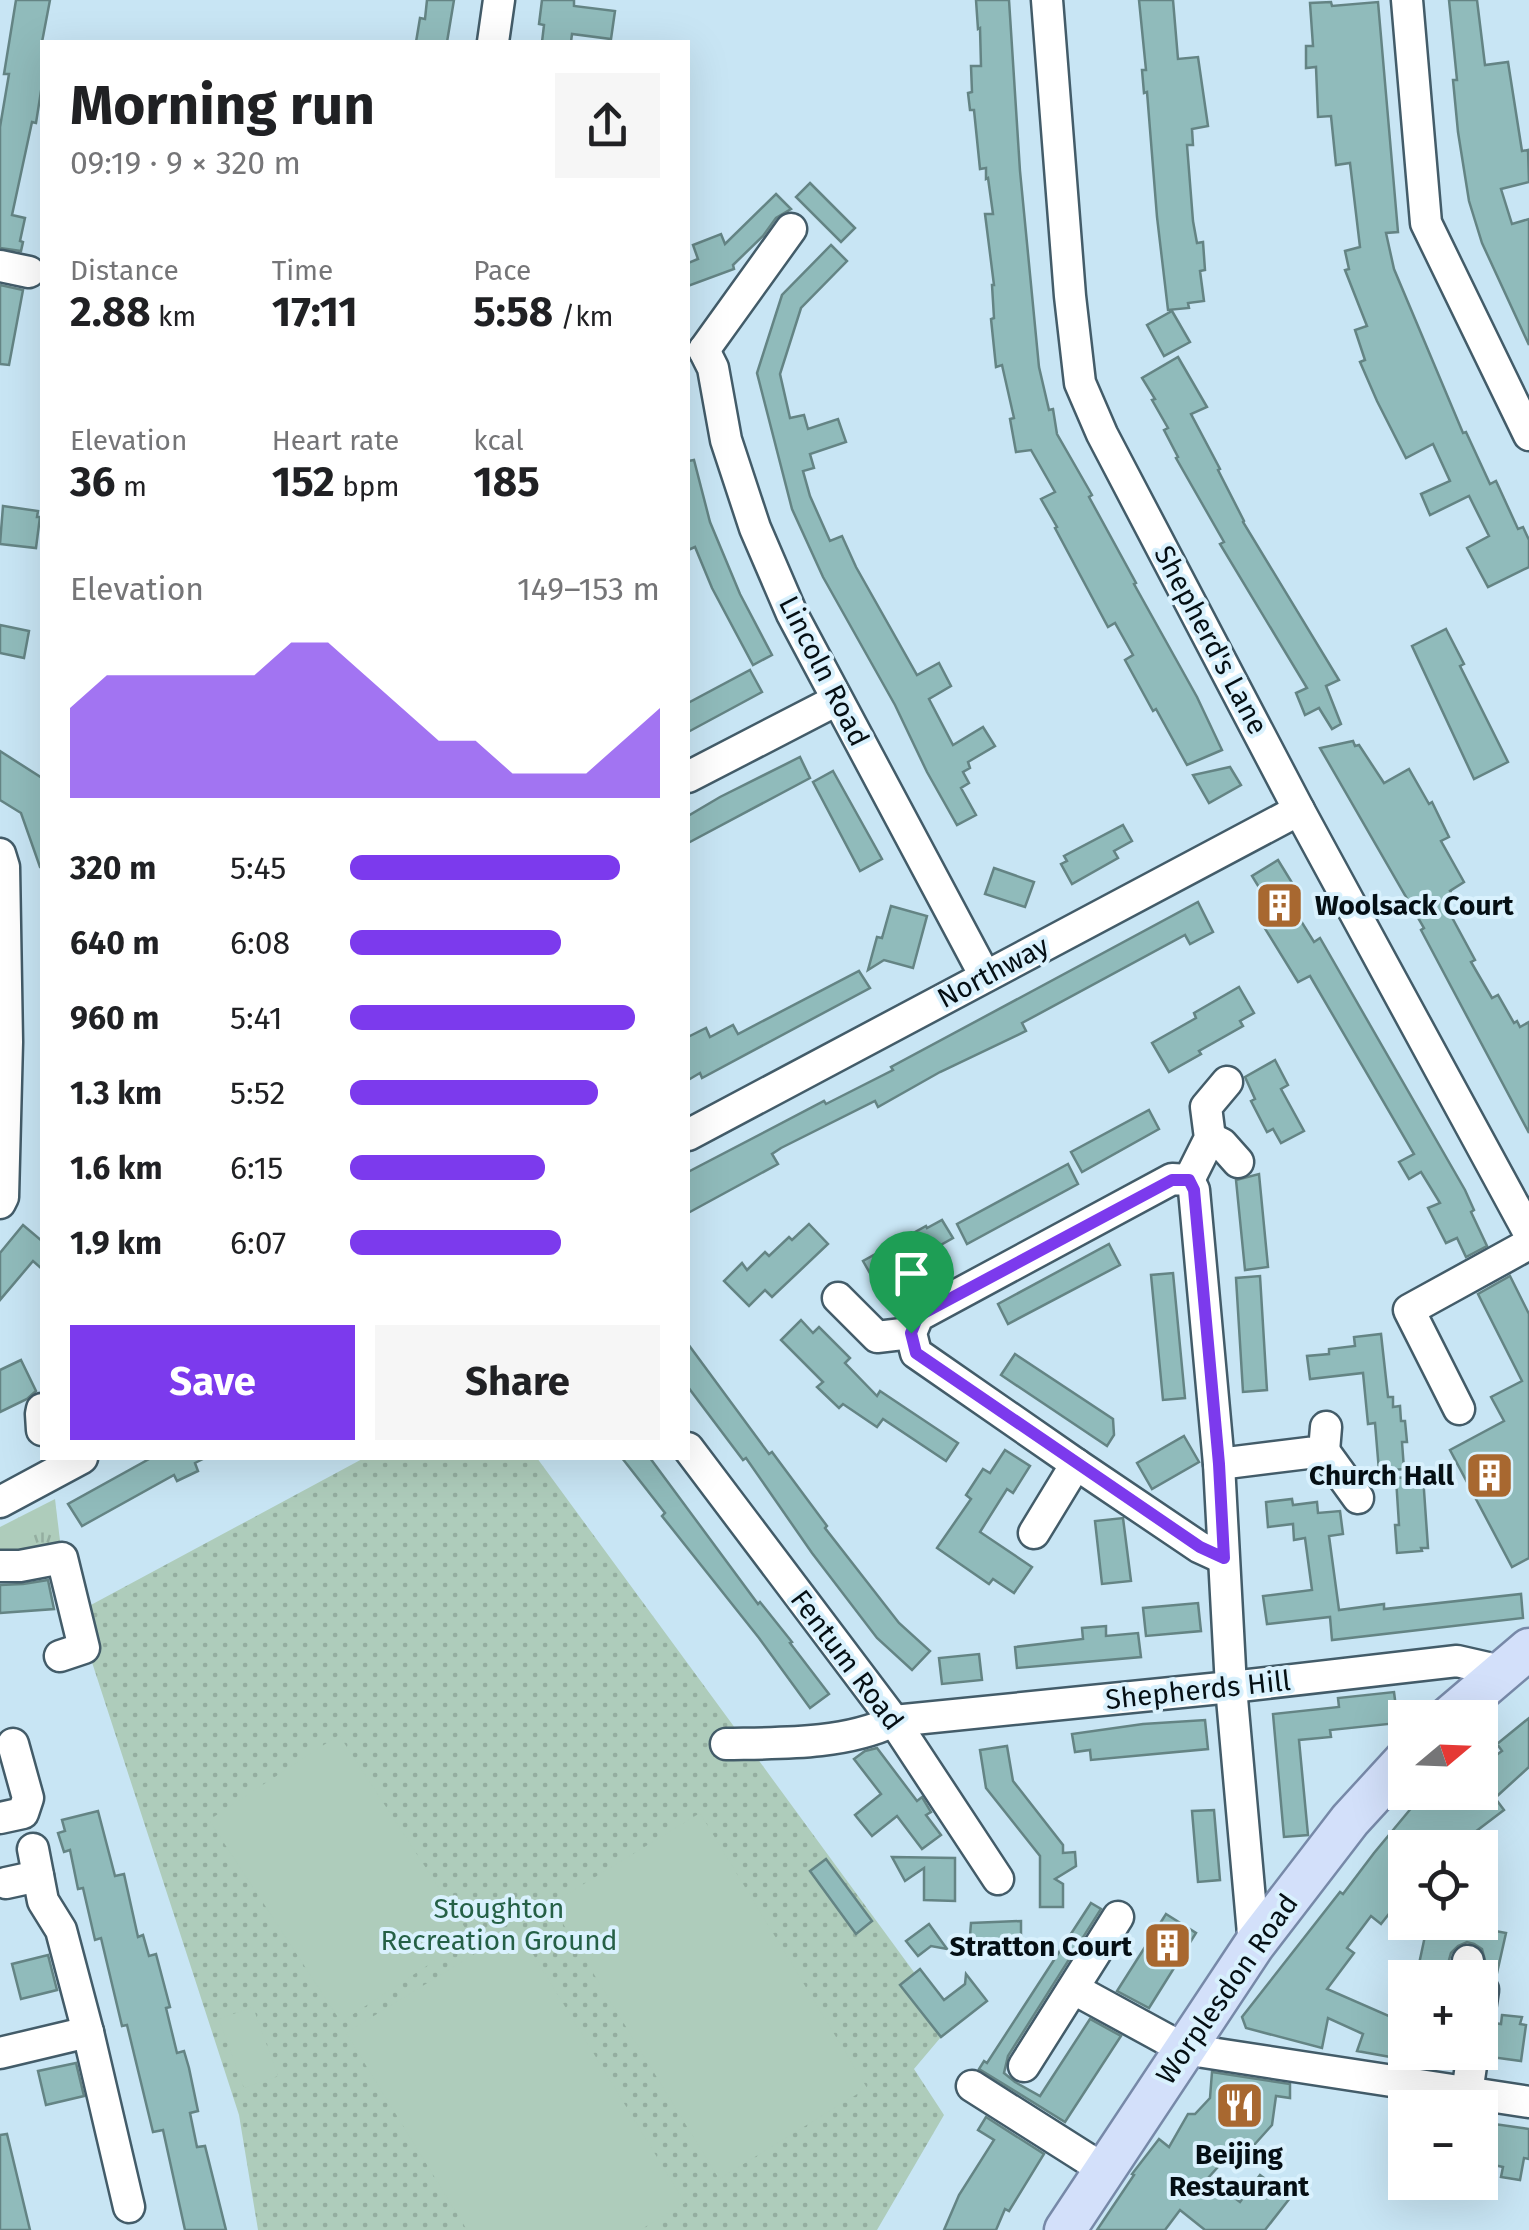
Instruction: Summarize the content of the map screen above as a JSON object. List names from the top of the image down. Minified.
{"streets":{"main road":["Worplesdon Road"],"street":["Shepherd's Lane","Lincoln Road","Northway","Fentum Road","Shepherds Hill"]},"crossings":[["Shepherd's Lane","Northway"],["Lincoln Road","Northway"],["Fentum Road","Shepherds Hill"]],"parks":["Stoughton Recreation Ground"],"places":{"building":["Woolsack Court","Church Hall","Stratton Court"],"restaurant":["Beijing Restaurant"]},"north":"right","page":{"heading":["Morning run","09:19 · 9 × 320 m"],"stats":[["Distance","2.88 km"],["Time","17:11"],["Pace","5:58 /km"],["Elevation","36 m"],["Heart rate","152 bpm"],["kcal","185"]],"chart":["Elevation","149–153 m"],"list":[{"name":"320 m","note":"5:45"},{"name":"640 m","note":"6:08"},{"name":"960 m","note":"5:41"},{"name":"1.3 km","note":"5:52"},{"name":"1.6 km","note":"6:15"},{"name":"1.9 km","note":"6:07"}],"buttons":["Save","Share"],"map_buttons":["+","−"]}}
